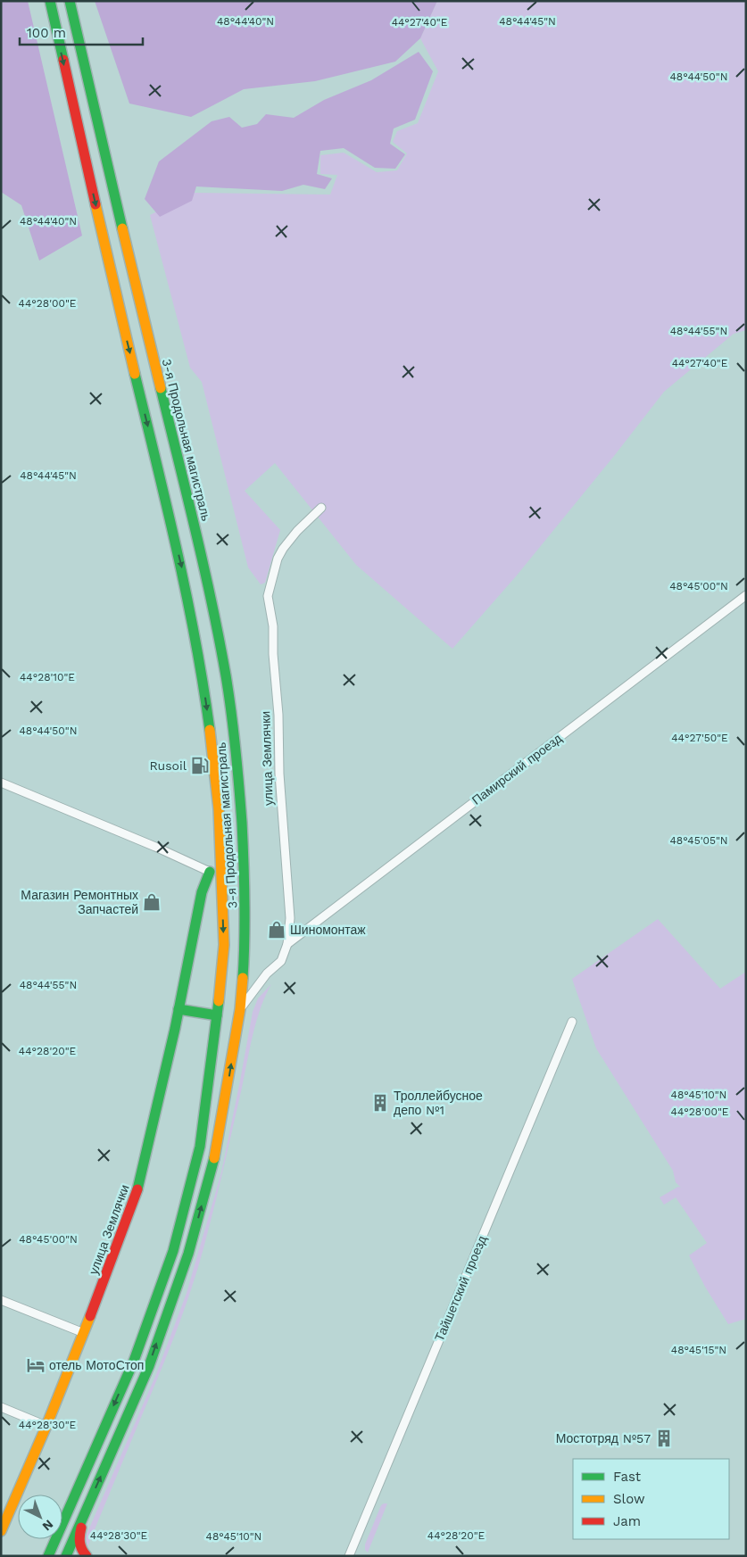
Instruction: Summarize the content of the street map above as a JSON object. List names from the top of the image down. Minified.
{"streets":{"main road":["3-я Продольная магистраль","улица Землячки"],"street":["Памирский проезд","Тайшетский проезд"]},"crossings":[["3-я Продольная магистраль","улица Землячки"],["улица Землячки","Памирский проезд"]],"places":{"fuel station":["Rusoil"],"shop":["Магазин Ремонтных Запчастей","Шиномонтаж"],"building":["Троллейбусное депо №1","Мостотряд №57"],"hotel":["отель МотоСтоп"]},"legend":["Fast","Slow","Jam"],"scale_bar":"100 m","north":"bottom right","coordinates":["48°44'40\"N","48°44'45\"N","44°27'40\"E","48°44'50\"N","44°28'00\"E","48°44'55\"N","48°45'00\"N","44°28'10\"E","44°27'50\"E","48°45'05\"N","44°28'20\"E","48°45'10\"N","48°45'15\"N","44°28'30\"E"]}
